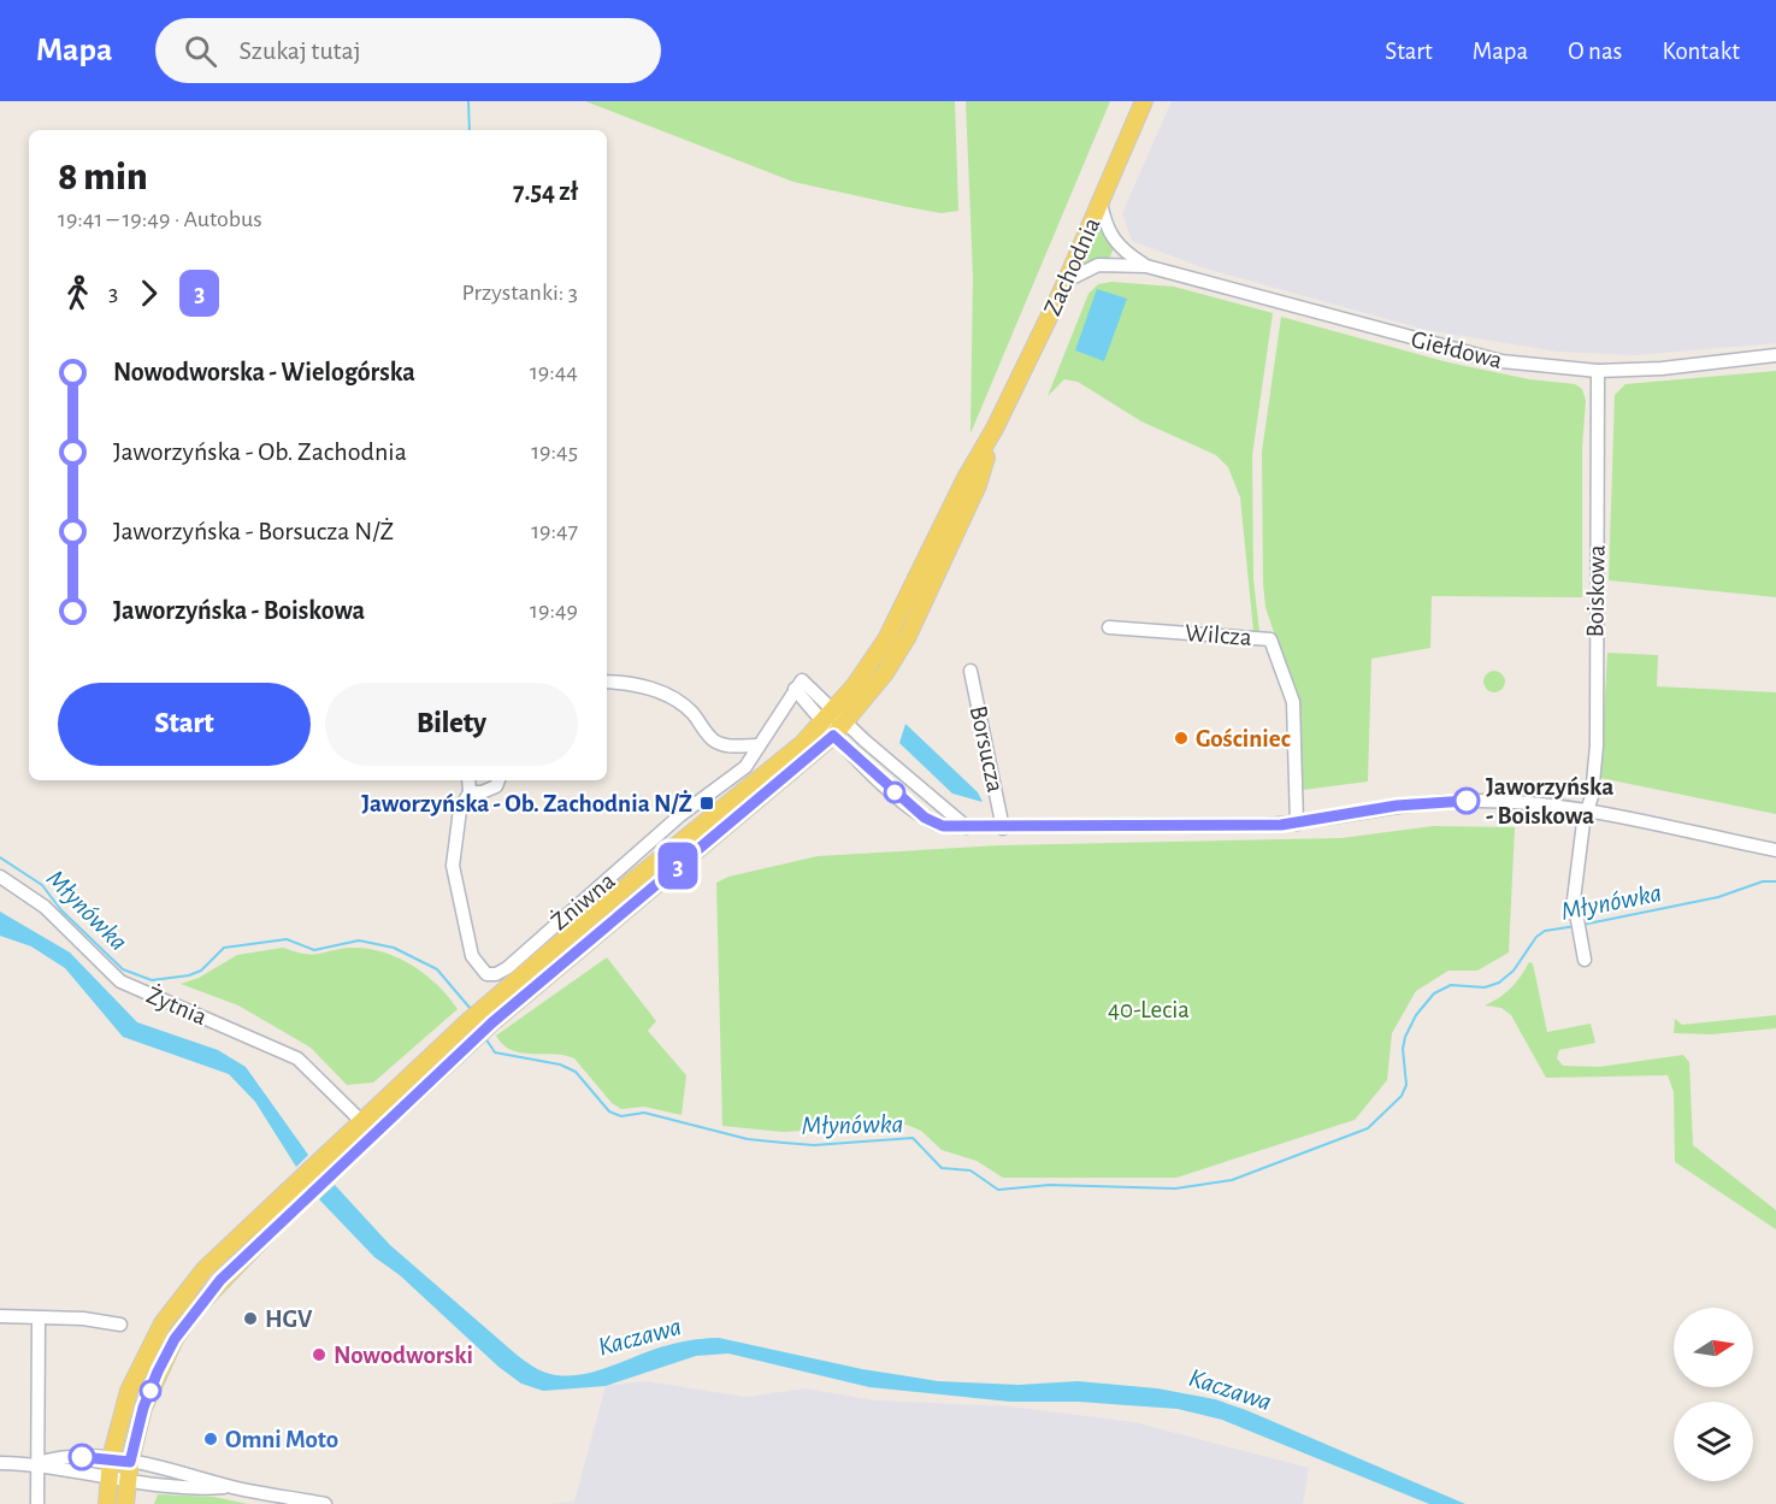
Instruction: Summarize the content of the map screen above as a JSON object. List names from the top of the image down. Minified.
{"streets":{"main road":["Zachodnia"],"street":["Giełdowa","Boiskowa","Wilcza","Borsucza","Żniwna","Żytnia"]},"crossings":[["Zachodnia","Giełdowa"],["Zachodnia","Żniwna"],["Giełdowa","Boiskowa"]],"water":["Młynówka","Kaczawa"],"parks":["40-Lecia"],"places":{"other":["Gościniec","Jaworzyńska - Boiskowa","HGV","Nowodworski","Omni Moto"],"transit":["Jaworzyńska - Ob. Zachodnia N/Ż"]},"lines":["bus line 3"],"north":"right","page":{"header":"Mapa","search":"Szukaj tutaj","nav":["Start","Mapa","O nas","Kontakt"],"on_map":"3","heading":["8 min","19:41 – 19:49 · Autobus","7.54 zł"],"legs":["3","3","Przystanki: 3"],"list":[{"name":"Nowodworska - Wielogórska","value":"19:44"},{"name":"Jaworzyńska - Ob. Zachodnia","value":"19:45"},{"name":"Jaworzyńska - Borsucza N/Ż","value":"19:47"},{"name":"Jaworzyńska - Boiskowa","value":"19:49"}],"buttons":["Start","Bilety"]}}
